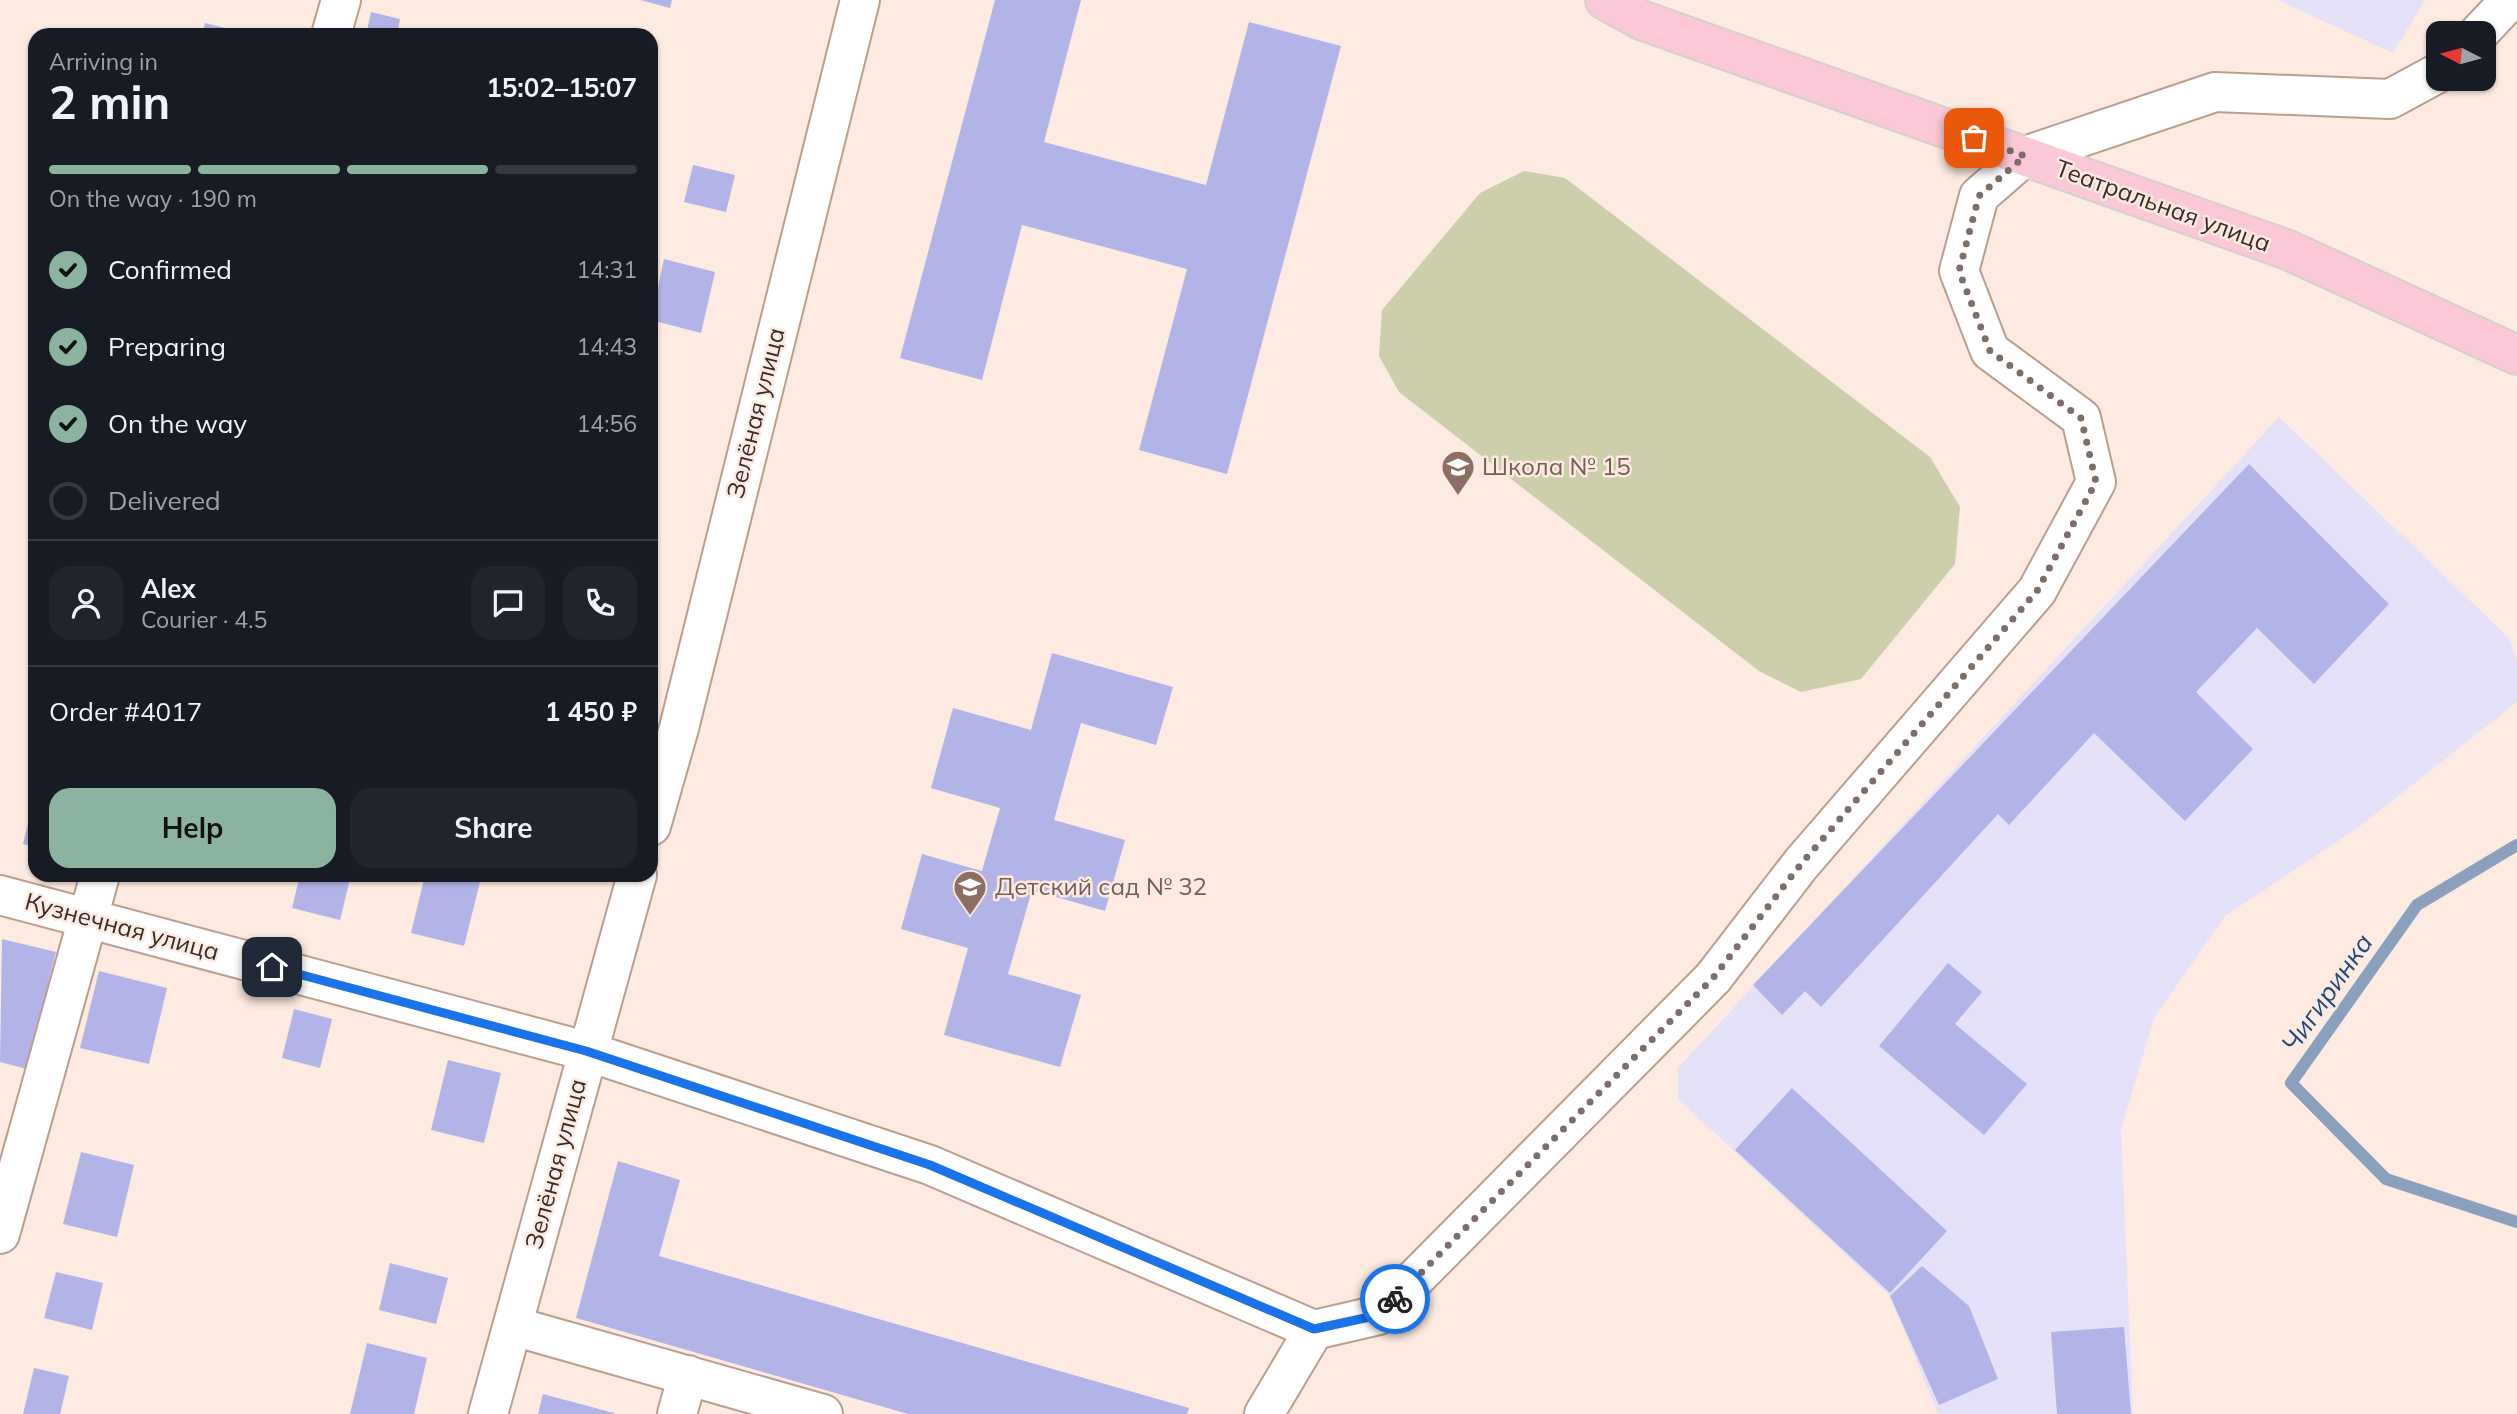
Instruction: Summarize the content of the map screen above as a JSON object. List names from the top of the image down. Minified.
{"streets":{"main road":["Театральная улица"],"street":["Зелёная улица","Кузнечная улица"]},"crossings":[["Зелёная улица","Кузнечная улица"]],"water":["Чигиринка"],"places":{"school or university":["Школа № 15","Детский сад № 32"]},"north":"left","page":{"heading":["2 min","Arriving in","15:02–15:07"],"panel":["Alex","Courier · 4.5","Order #4017","1 450 ₽"],"bar":"On the way · 190 m","list":[["Confirmed","14:31"],["Preparing","14:43"],["On the way","14:56"],"Delivered"],"buttons":["Help","Share"]}}
